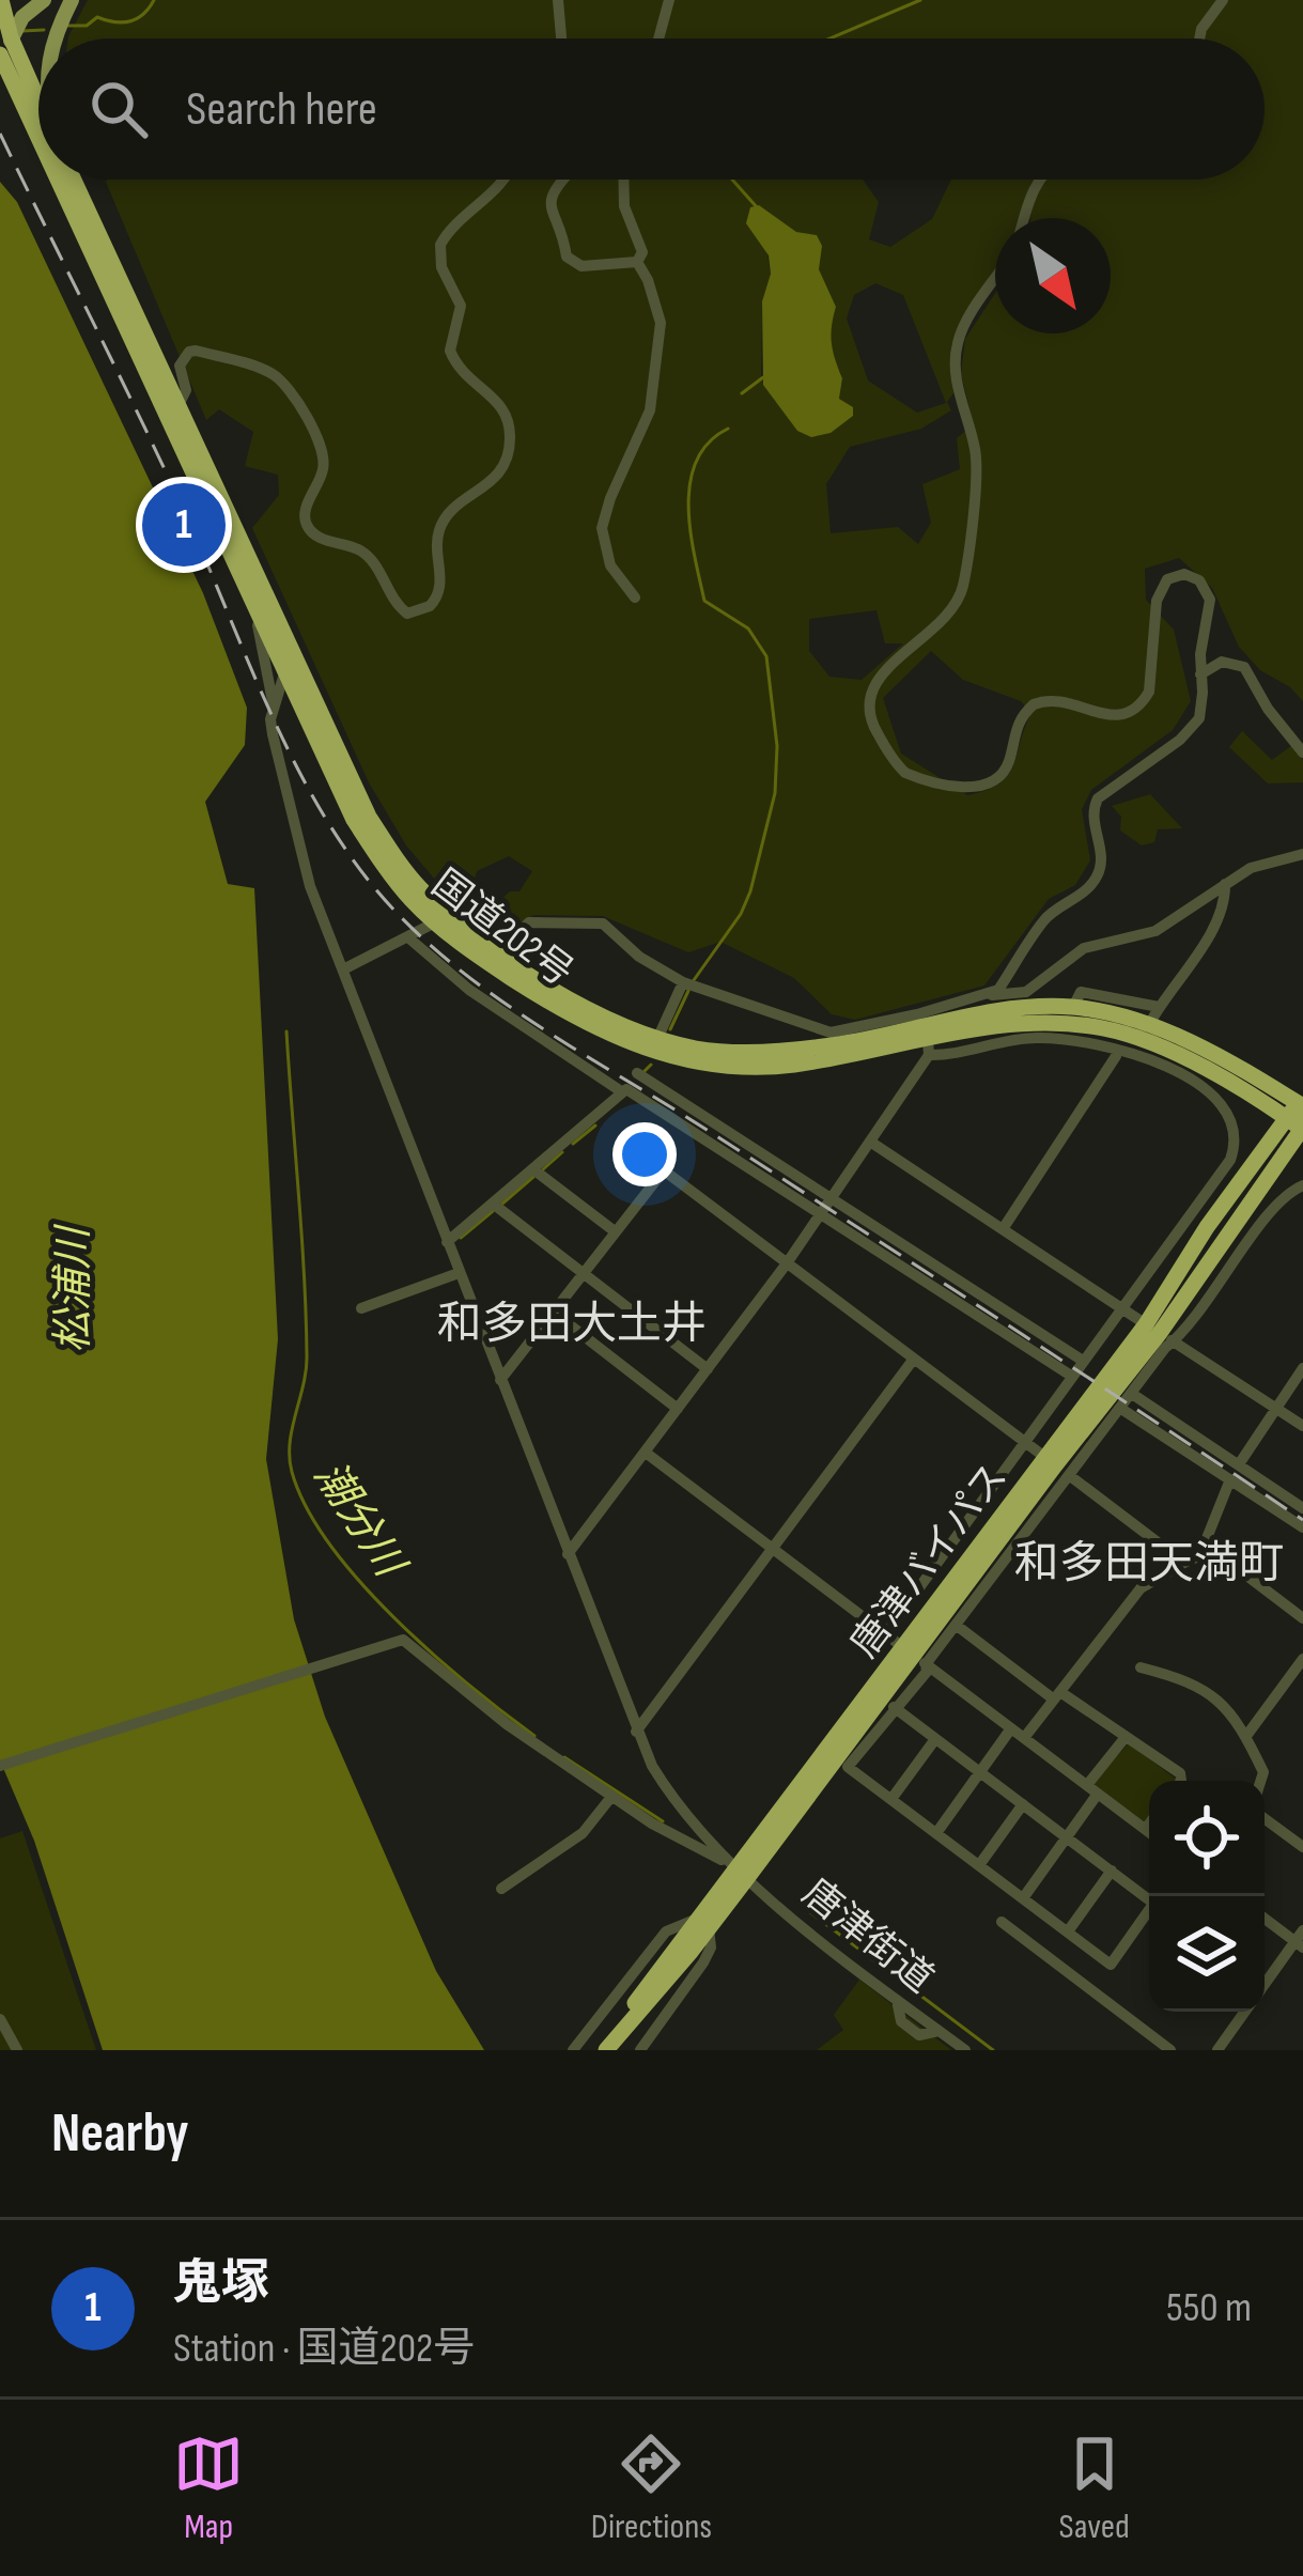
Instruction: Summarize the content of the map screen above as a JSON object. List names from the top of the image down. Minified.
{"streets":{"highway":["国道202号","唐津バイパス"],"street":["唐津街道"]},"crossings":[["国道202号","唐津バイパス"],["唐津バイパス","唐津街道"]],"districts":["和多田大土井","和多田天満町"],"water":["松浦川","潮分川"],"north":"bottom right","page":{"search":"Search here","pins":"1","heading":"Nearby","list":[{"mark":"1","name":"鬼塚","note":"Station · 国道202号","value":"550 m"}],"nav":["Map","Directions","Saved"]}}
